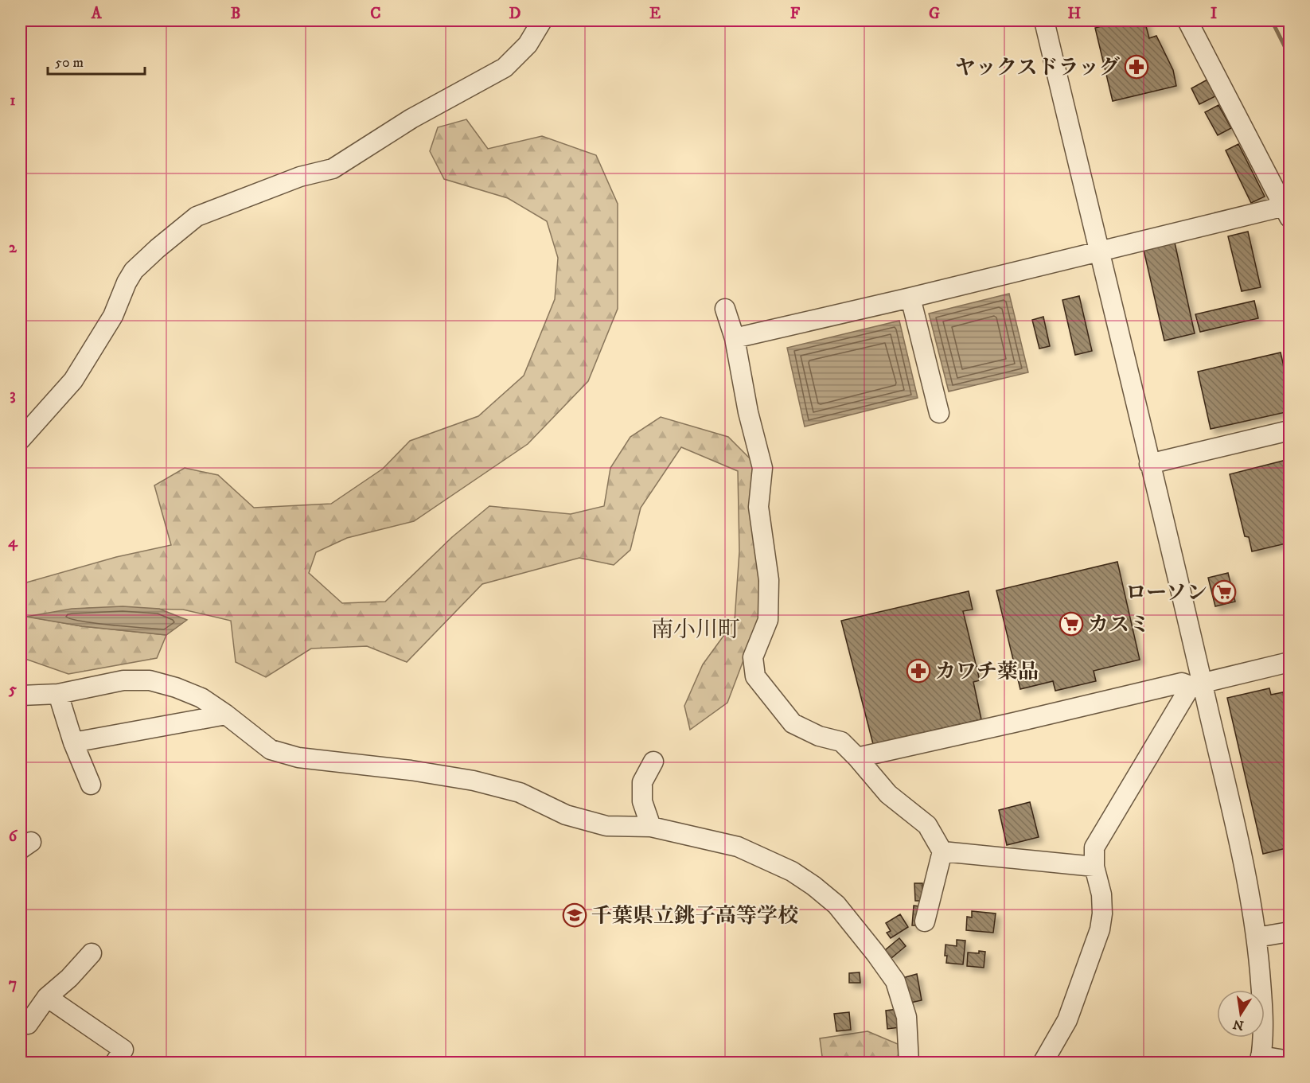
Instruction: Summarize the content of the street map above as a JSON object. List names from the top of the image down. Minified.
{"districts":["南小川町"],"places":{"pharmacy":["ヤックスドラッグ","カワチ薬品"],"supermarket":["ローソン","カスミ"],"school or university":["千葉県立銚子高等学校"]},"scale_bar":"50 m","north":"bottom","grid":{"columns":["A","B","C","D","E","F","G","H","I"],"rows":["1","2","3","4","5","6","7"]}}
